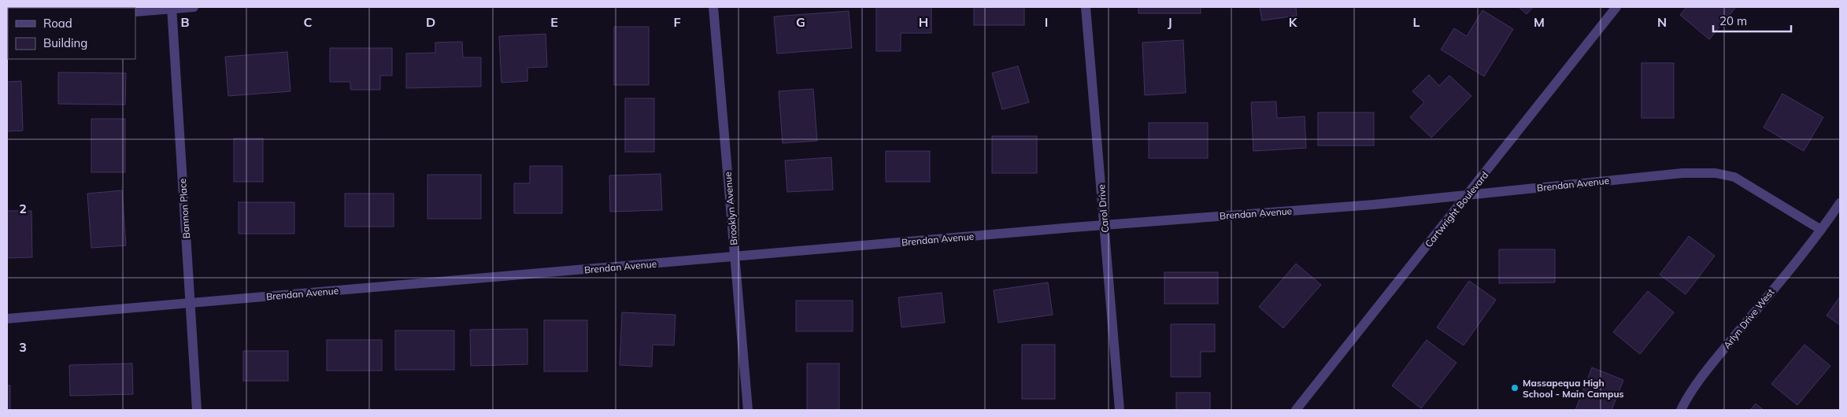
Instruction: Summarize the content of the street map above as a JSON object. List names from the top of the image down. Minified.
{"streets":{"street":["Brendan Avenue","Bannon Place","Brooklyn Avenue","Carol Drive","Cartwright Boulevard","Arlyn Drive West"]},"crossings":[["Brendan Avenue","Bannon Place"],["Brendan Avenue","Brooklyn Avenue"],["Brendan Avenue","Carol Drive"],["Brendan Avenue","Cartwright Boulevard"],["Brendan Avenue","Arlyn Drive West"]],"places":["Massapequa High School - Main Campus"],"legend":["Road","Building"],"scale_bar":"20 m","grid":{"columns":["B","C","D","E","F","G","H","I","J","K","L","M","N"],"rows":["2","3"]}}
